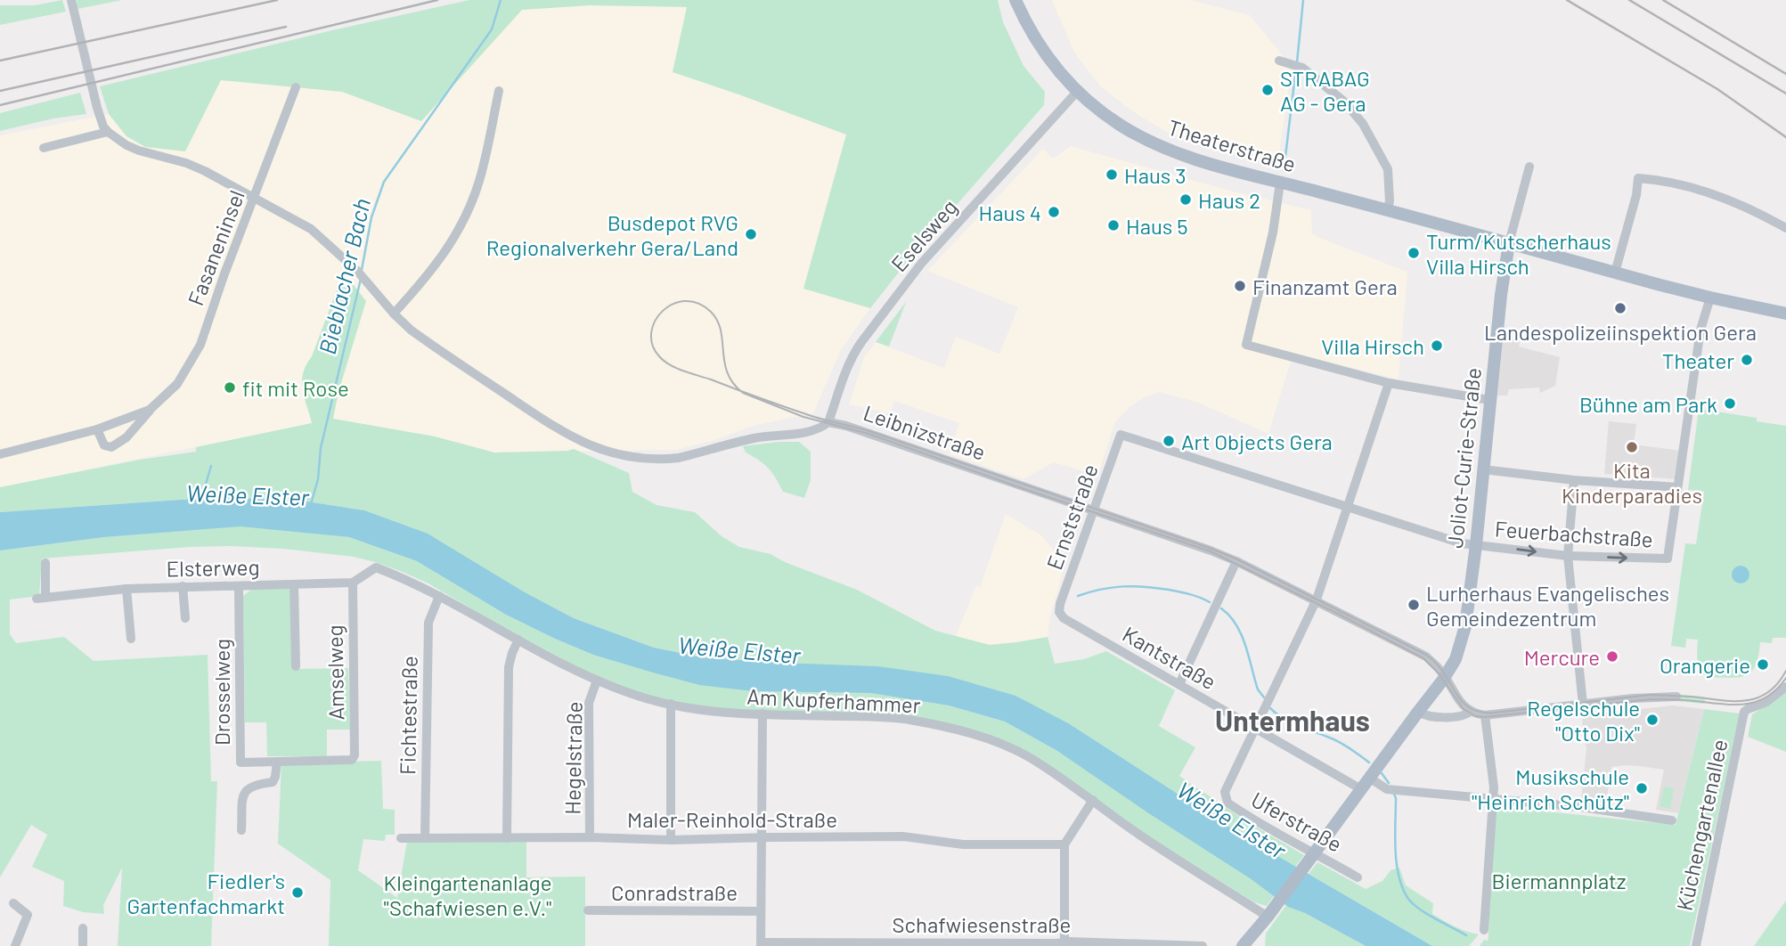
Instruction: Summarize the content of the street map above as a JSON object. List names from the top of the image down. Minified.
{"streets":{"main road":["Theaterstraße","Joliot-Curie-Straße"],"street":["Eselsweg","Fasaneninsel","Leibnizstraße","Ernststraße","Feuerbachstraße","Elsterweg","Kantstraße","Amselweg","Drosselweg","Am Kupferhammer","Fichtestraße","Hegelstraße","Maler-Reinhold-Straße","Uferstraße","Küchengartenallee","Conradstraße","Schafwiesenstraße"]},"crossings":[["Theaterstraße","Eselsweg"],["Theaterstraße","Joliot-Curie-Straße"],["Eselsweg","Leibnizstraße"],["Fasaneninsel","Leibnizstraße"],["Leibnizstraße","Joliot-Curie-Straße"],["Leibnizstraße","Ernststraße"],["Joliot-Curie-Straße","Feuerbachstraße"],["Joliot-Curie-Straße","Kantstraße"],["Joliot-Curie-Straße","Am Kupferhammer"],["Joliot-Curie-Straße","Uferstraße"],["Ernststraße","Feuerbachstraße"],["Ernststraße","Kantstraße"],["Elsterweg","Amselweg"],["Elsterweg","Drosselweg"],["Elsterweg","Am Kupferhammer"],["Kantstraße","Uferstraße"],["Amselweg","Drosselweg"],["Amselweg","Am Kupferhammer"],["Am Kupferhammer","Fichtestraße"],["Am Kupferhammer","Hegelstraße"],["Am Kupferhammer","Conradstraße"],["Fichtestraße","Maler-Reinhold-Straße"],["Hegelstraße","Maler-Reinhold-Straße"],["Maler-Reinhold-Straße","Conradstraße"],["Conradstraße","Schafwiesenstraße"]],"districts":["Untermhaus"],"water":["Bieblacher Bach","Weiße Elster"],"parks":["Biermannplatz","Kleingartenanlage \"Schafwiesen e.V.\""],"places":["STRABAG AG - Gera","Haus 3","Haus 2","Haus 4","Haus 5","Busdepot RVG Regionalverkehr Gera/Land","Turm/Kutscherhaus Villa Hirsch","Finanzamt Gera","Landespolizeiinspektion Gera","Villa Hirsch","Theater","fit mit Rose","Bühne am Park","Art Objects Gera","Kita Kinderparadies","Lurherhaus Evangelisches Gemeindezentrum","Mercure","Orangerie","Regelschule \"Otto Dix\"","Musikschule \"Heinrich Schütz\"","Fiedler's Gartenfachmarkt"]}
